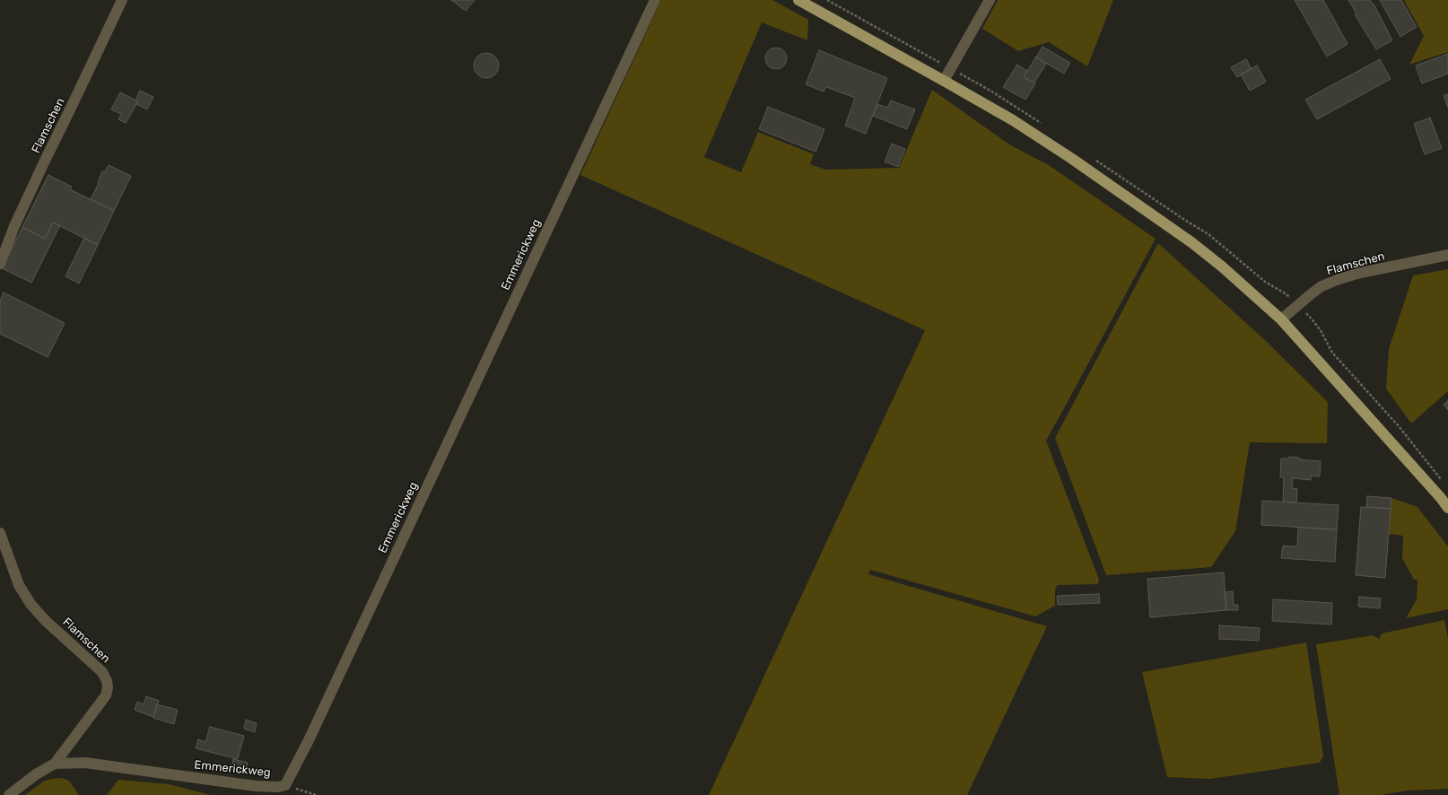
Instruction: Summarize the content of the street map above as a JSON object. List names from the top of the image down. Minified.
{"streets":{"street":["Flamschen","Emmerickweg"]},"crossings":[["Flamschen","Emmerickweg"]]}
